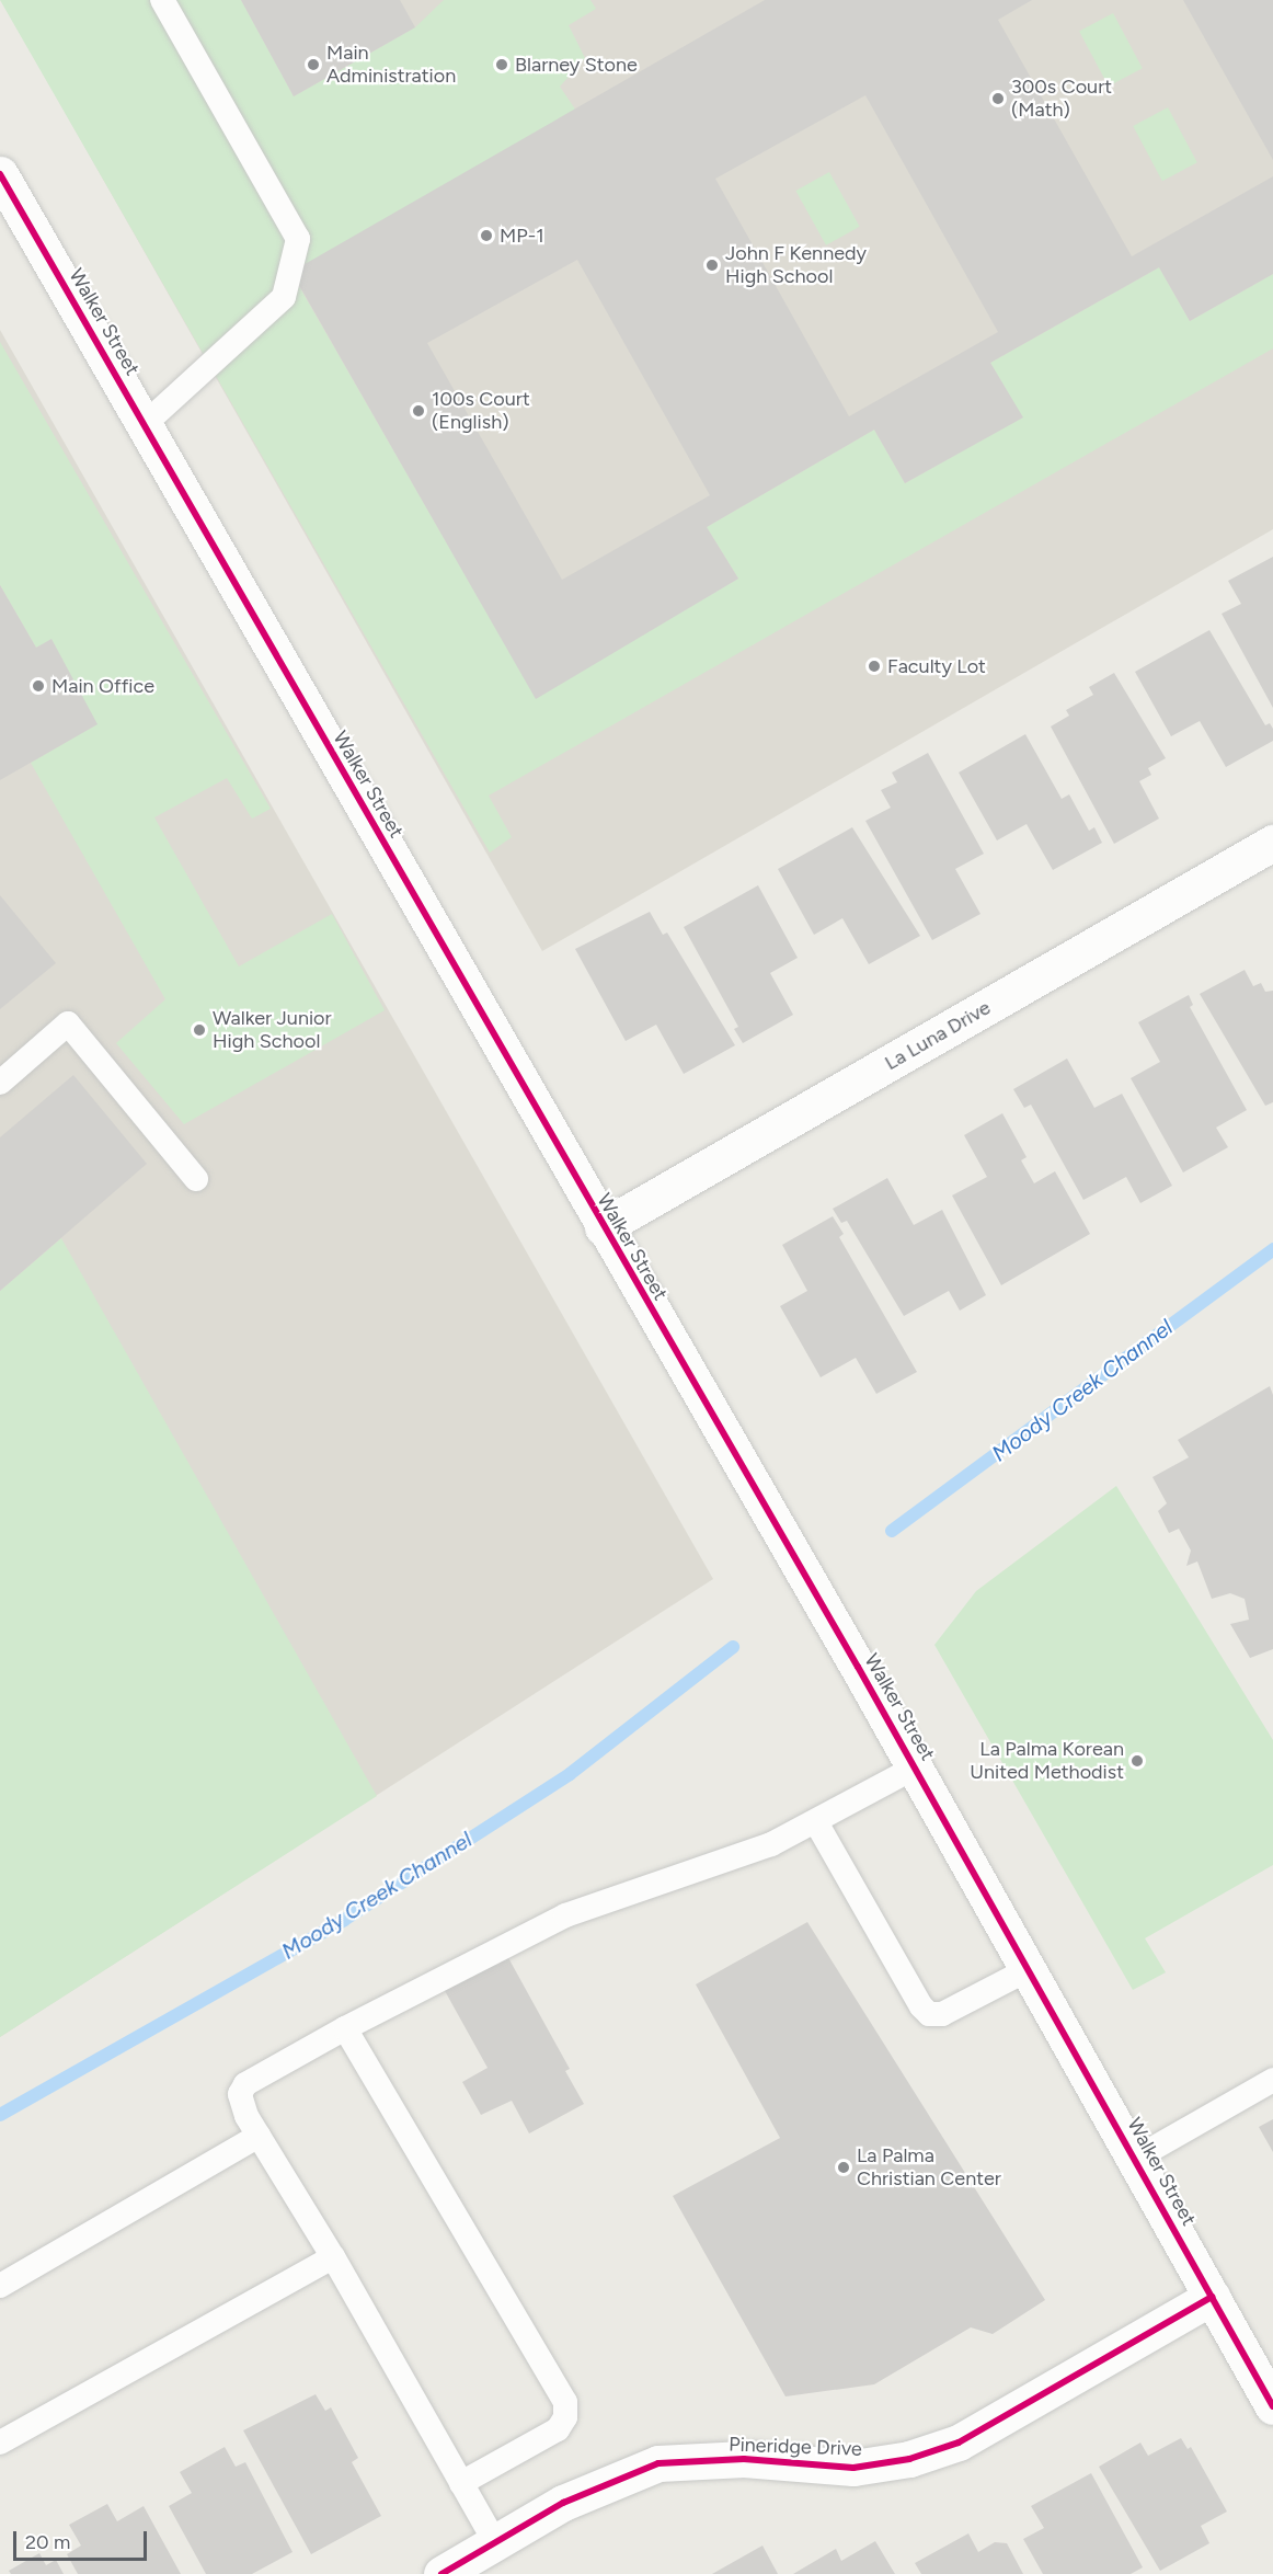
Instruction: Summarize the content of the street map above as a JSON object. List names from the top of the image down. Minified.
{"streets":{"main road":["Walker Street","La Luna Drive","Pineridge Drive"]},"crossings":[["Walker Street","La Luna Drive"],["Walker Street","Pineridge Drive"]],"water":["Moody Creek Channel"],"places":["Main Administration","Blarney Stone","300s Court (Math)","MP-1","John F Kennedy High School","100s Court (English)","Faculty Lot","Main Office","Walker Junior High School","La Palma Korean United Methodist","La Palma Christian Center"],"scale_bar":"20 m"}
